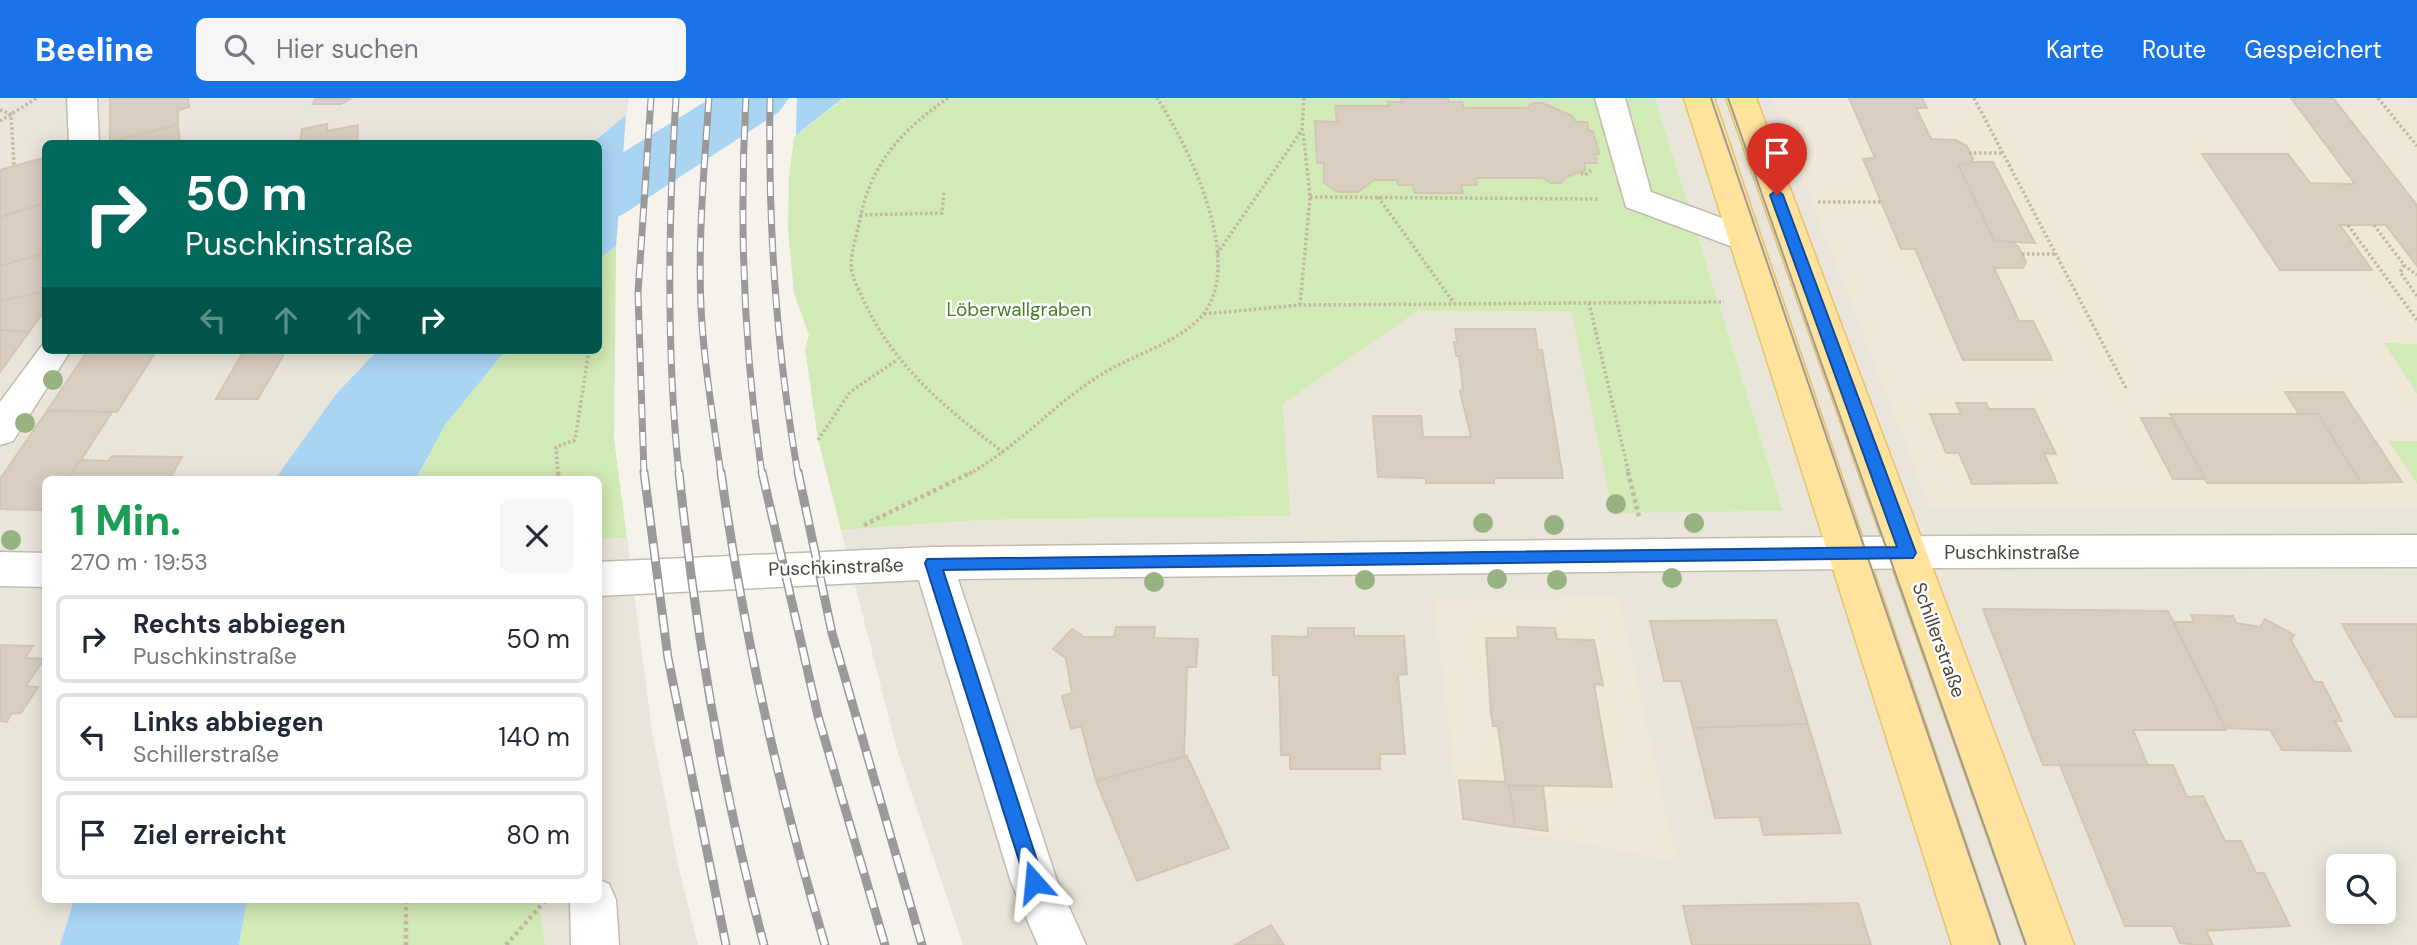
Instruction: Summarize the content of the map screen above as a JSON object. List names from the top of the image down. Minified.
{"streets":{"main road":["Schillerstraße"],"street":["Puschkinstraße"]},"crossings":[["Puschkinstraße","Schillerstraße"]],"parks":["Löberwallgraben"],"page":{"header":"Beeline","search":"Hier suchen","nav":["Karte","Route","Gespeichert"],"turn":["50 m","Puschkinstraße"],"heading":["1 Min.","270 m · 19:53"],"list":[{"name":"Rechts abbiegen","note":"Puschkinstraße","value":"50 m"},{"name":"Links abbiegen","note":"Schillerstraße","value":"140 m"},{"name":"Ziel erreicht","value":"80 m"}]}}
